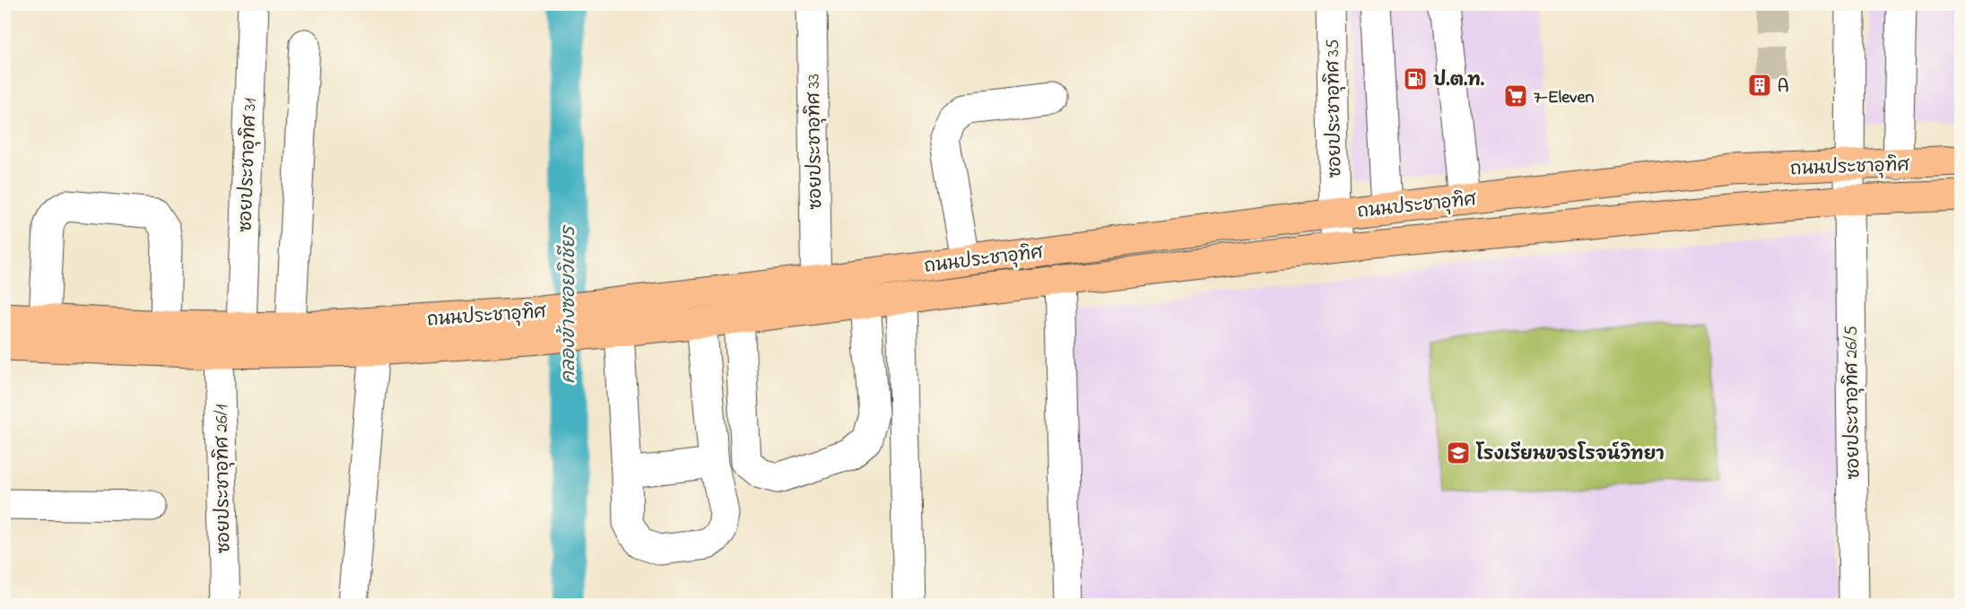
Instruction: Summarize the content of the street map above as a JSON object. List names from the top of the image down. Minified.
{"streets":{"main road":["ถนนประชาอุทิศ"],"street":["ซอยประชาอุทิศ 35","ซอยประชาอุทิศ 33","ซอยประชาอุทิศ 31","ซอยประชาอุทิศ 26/5","ซอยประชาอุทิศ 26/1"]},"crossings":[["ซอยประชาอุทิศ 35","ถนนประชาอุทิศ"],["ซอยประชาอุทิศ 33","ถนนประชาอุทิศ"],["ซอยประชาอุทิศ 31","ถนนประชาอุทิศ"],["ถนนประชาอุทิศ","ซอยประชาอุทิศ 26/5"],["ถนนประชาอุทิศ","ซอยประชาอุทิศ 26/1"]],"water":["คลองข้างซอยวิเชียร"],"places":{"fuel station":["ป.ต.ท."],"building":["A"],"supermarket":["7-Eleven"],"school or university":["โรงเรียนขจรโรจน์วิทยา"]}}
